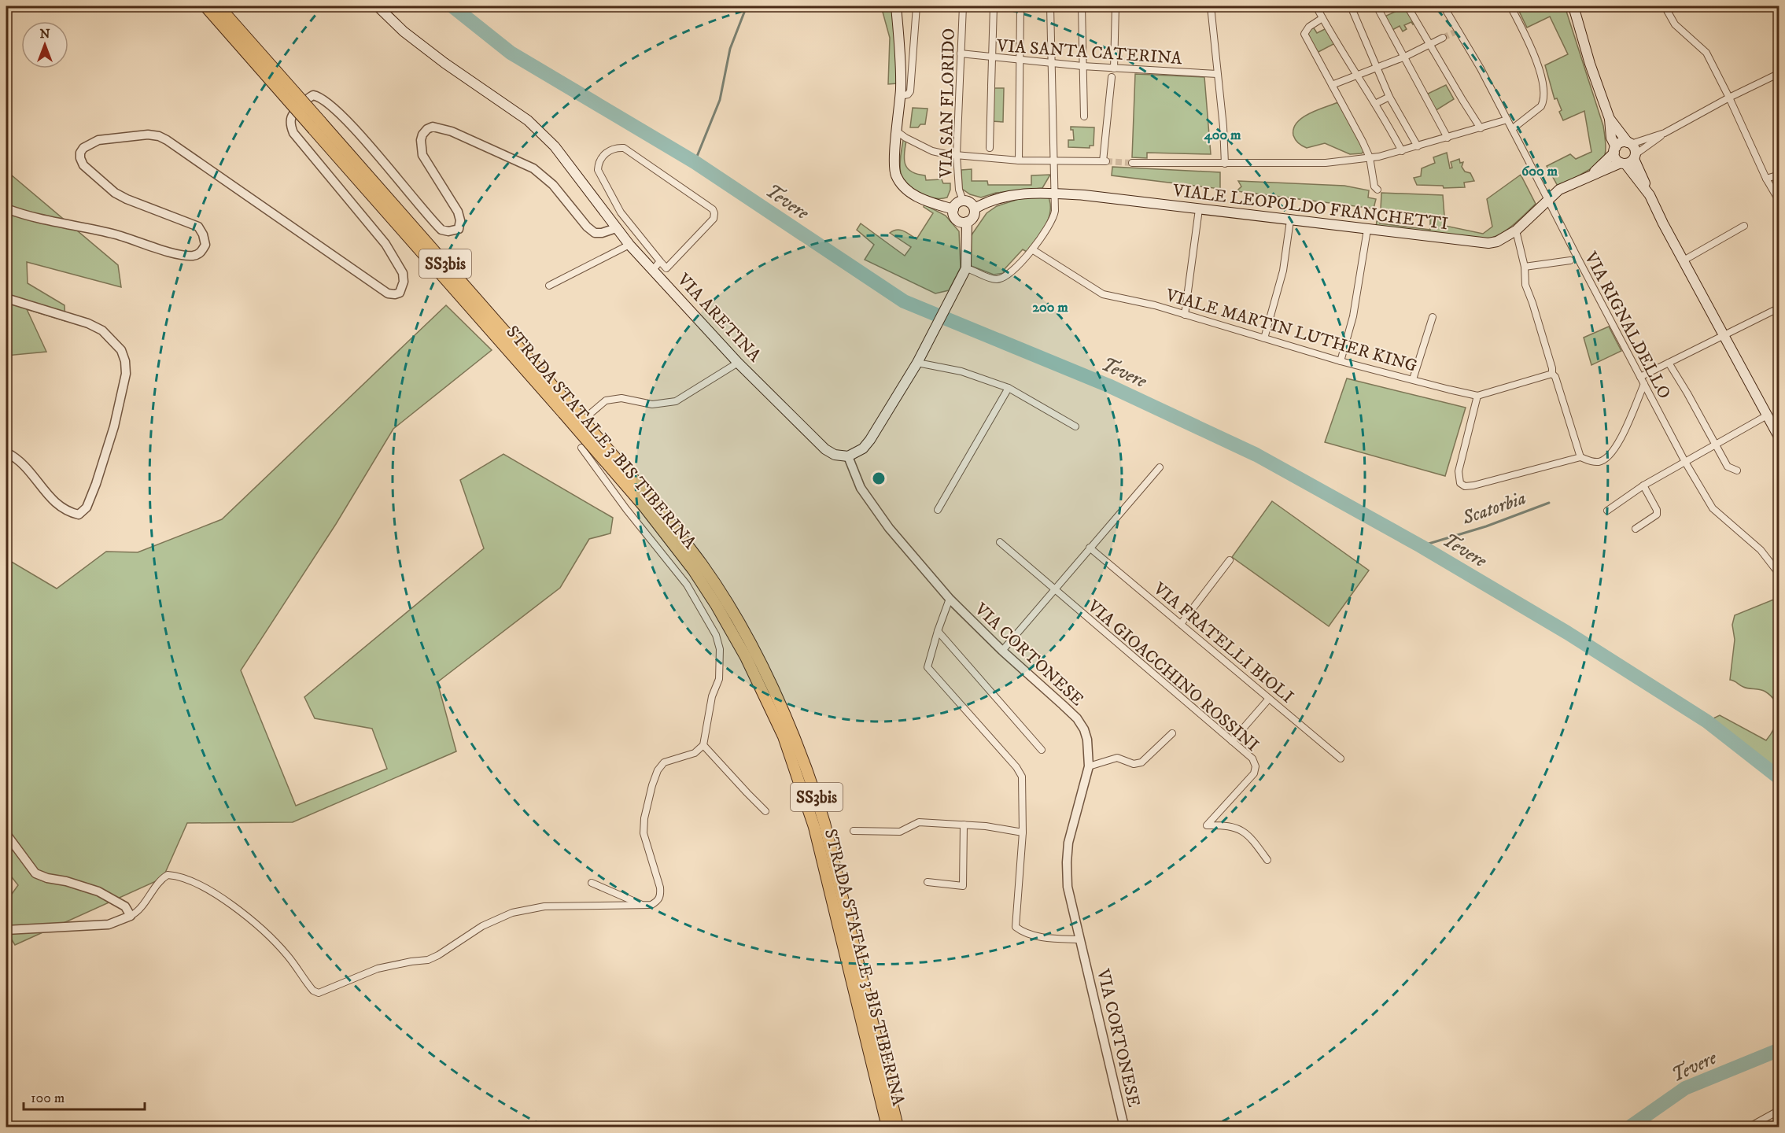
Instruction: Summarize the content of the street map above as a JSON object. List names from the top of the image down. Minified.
{"streets":{"highway":["SS3bis","STRADA STATALE 3 BIS TIBERINA"],"main road":["VIALE LEOPOLDO FRANCHETTI","VIA ARETINA"],"street":["VIA SANTA CATERINA","VIA SAN FLORIDO","VIA RIGNALDELLO","VIALE MARTIN LUTHER KING","VIA FRATELLI BIOLI","VIA CORTONESE","VIA GIOACCHINO ROSSINI"]},"crossings":[["VIA SANTA CATERINA","VIA SAN FLORIDO"],["VIA SAN FLORIDO","VIALE LEOPOLDO FRANCHETTI"],["VIALE LEOPOLDO FRANCHETTI","VIA RIGNALDELLO"],["VIA ARETINA","VIA CORTONESE"]],"water":["Tevere","Scatorbia"],"scale_bar":"100 m","north":"top","rings":["400 m","600 m","200 m"]}
